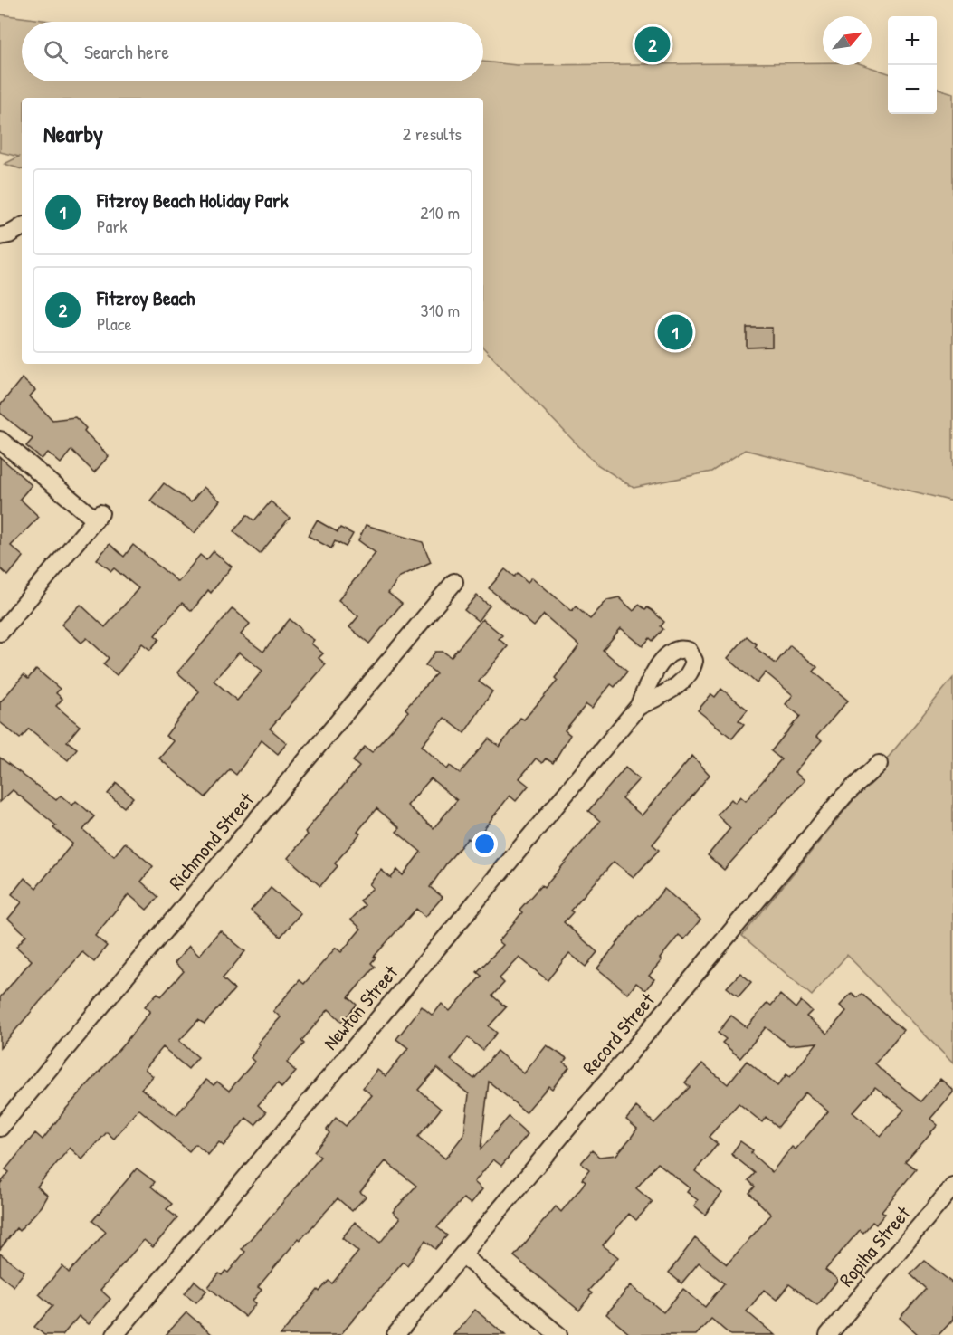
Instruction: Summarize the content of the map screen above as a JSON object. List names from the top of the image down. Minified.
{"streets":{"street":["Richmond Street","Newton Street","Record Street","Ropiha Street"]},"north":"top right","page":{"map_buttons":["+","−"],"search":"Search here","pins":["2","1"],"heading":["Nearby","2 results"],"list":[{"mark":"1","name":"Fitzroy Beach Holiday Park","note":"Park","value":"210 m"},{"mark":"2","name":"Fitzroy Beach","note":"Place","value":"310 m"}]}}
